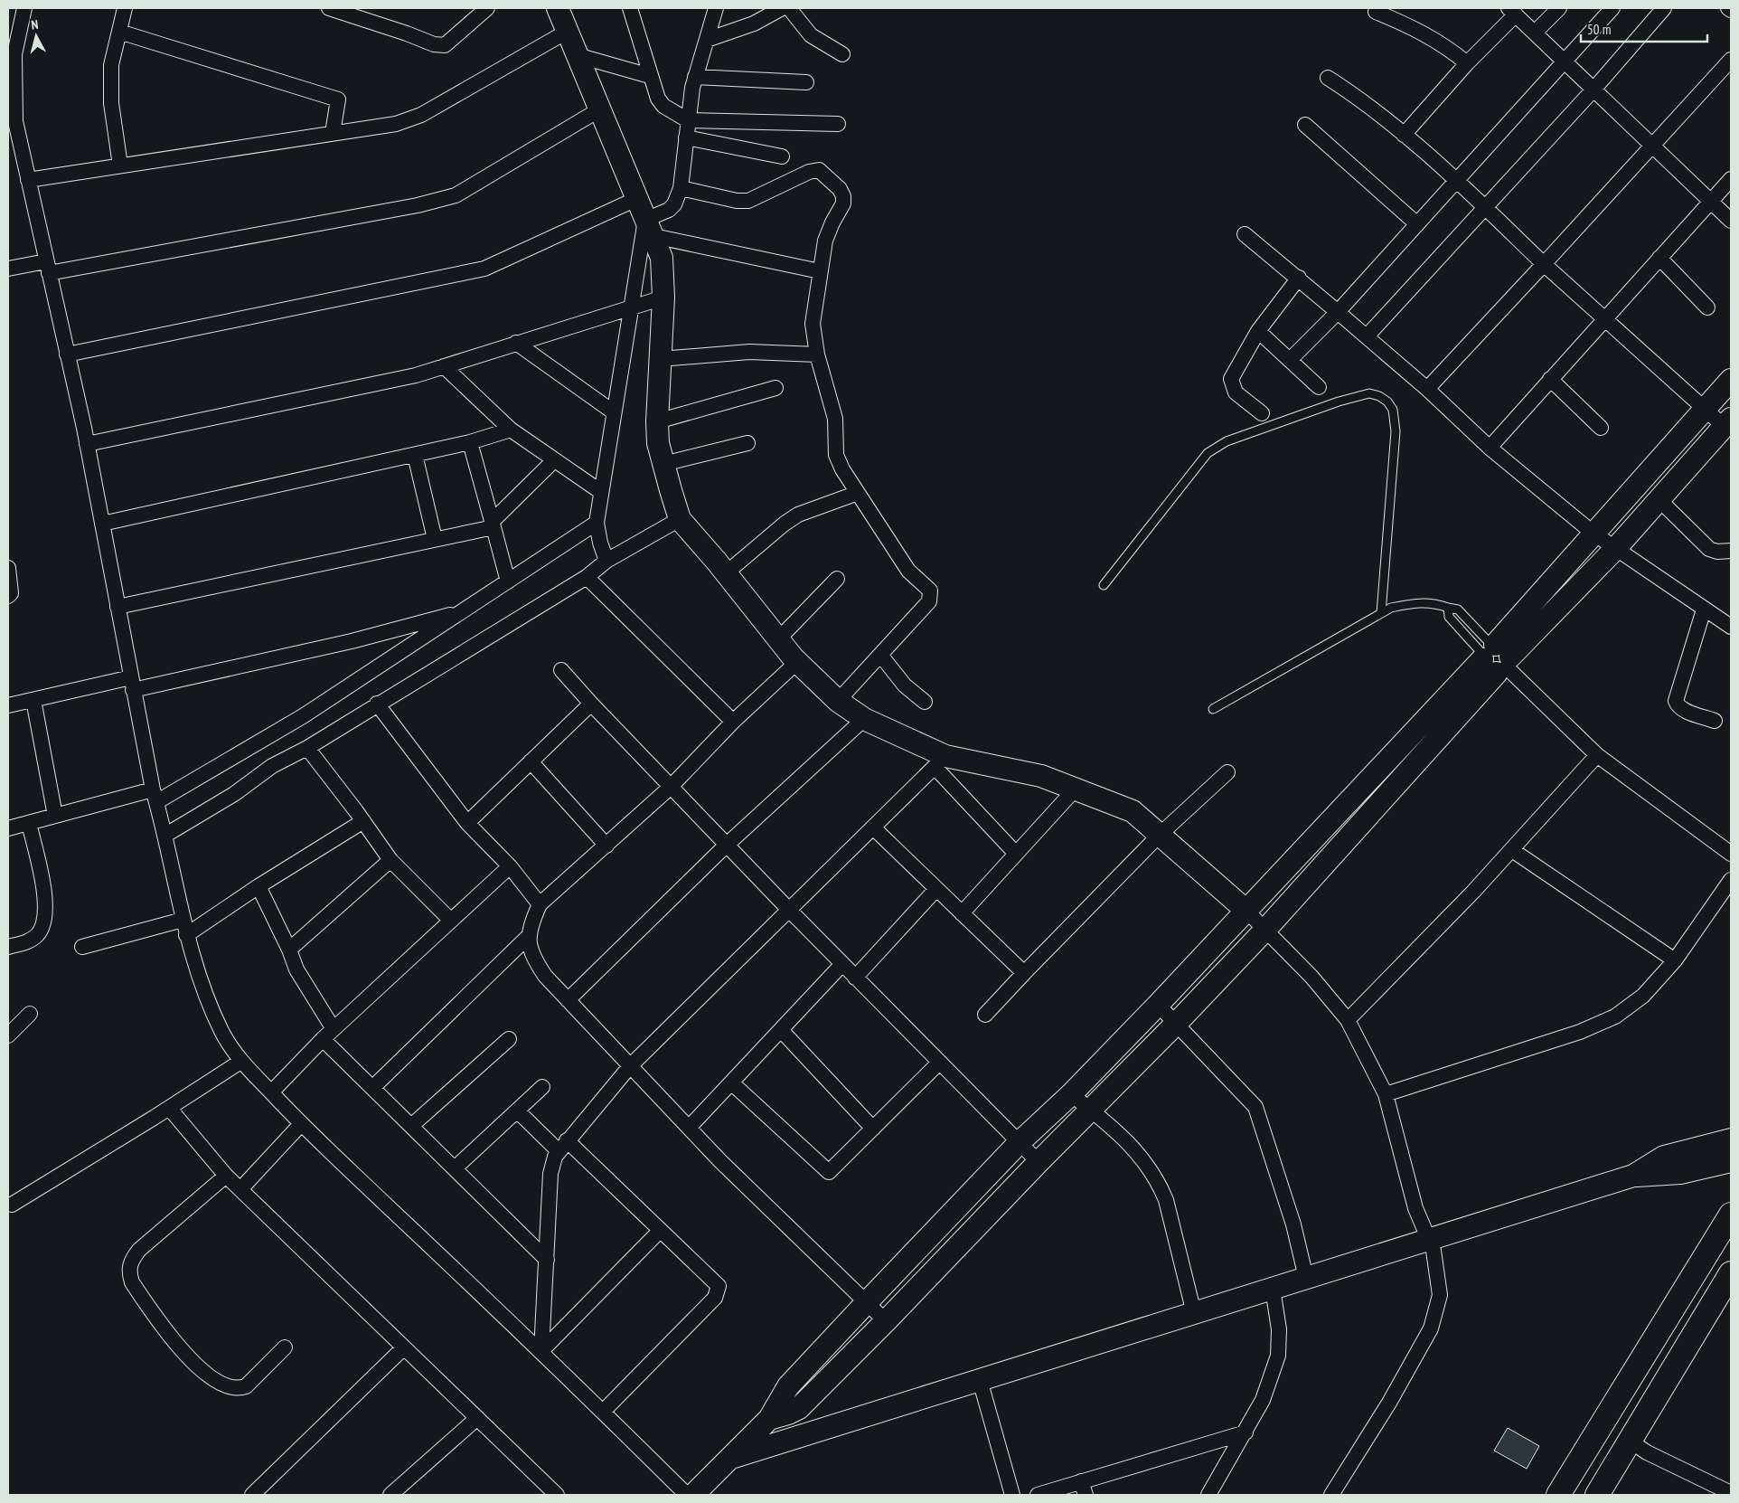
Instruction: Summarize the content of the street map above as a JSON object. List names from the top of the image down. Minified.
{"scale_bar":"50 m","north":"top"}
